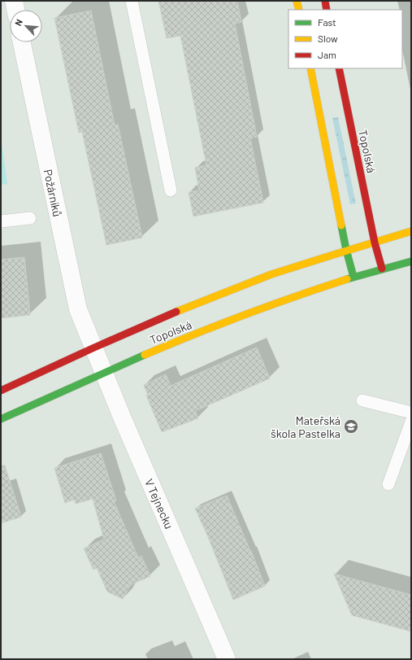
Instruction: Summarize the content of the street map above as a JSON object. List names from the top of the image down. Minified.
{"streets":{"street":["Topolská","Požárníků","V Tejnecku"]},"crossings":[["Topolská","Požárníků"],["Topolská","V Tejnecku"],["Požárníků","V Tejnecku"]],"places":{"school or university":["Mateřská škola Pastelka"]},"legend":["Fast","Slow","Jam"],"north":"top left"}
